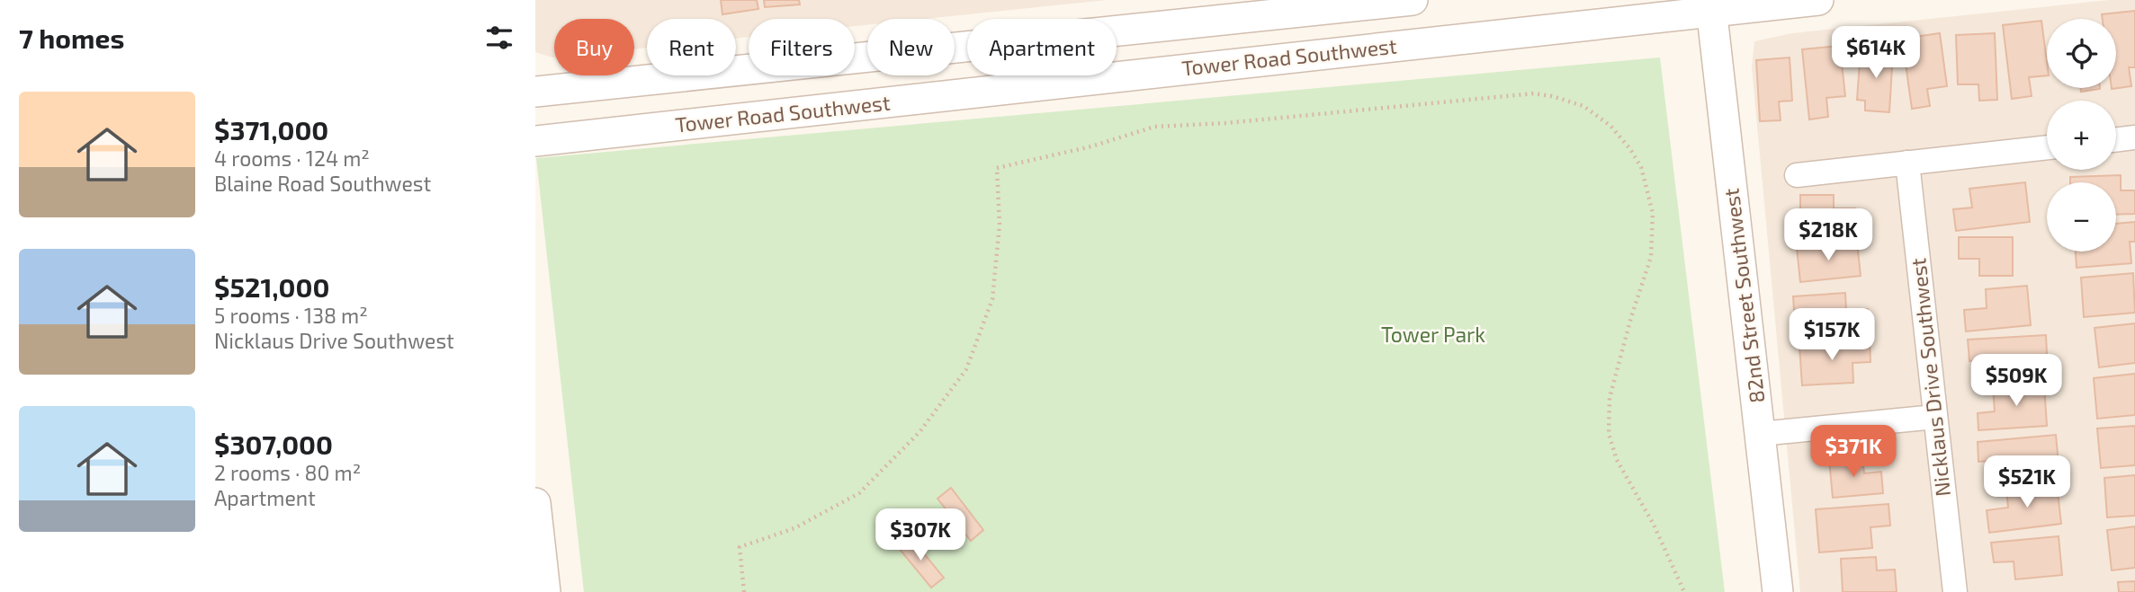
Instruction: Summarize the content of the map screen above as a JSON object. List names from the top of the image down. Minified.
{"streets":{"street":["Tower Road Southwest","82nd Street Southwest","Nicklaus Drive Southwest"]},"crossings":[["Tower Road Southwest","82nd Street Southwest"]],"parks":["Tower Park"],"page":{"heading":"7 homes","map_buttons":["+","−"],"chip":["Buy","Rent","Filters","New","Apartment"],"price":["$614K","$218K","$157K","$509K","$371K","$521K","$307K"],"list":[{"name":"$371,000","note":"4 rooms · 124 m² · Blaine Road Southwest"},{"name":"$521,000","note":"5 rooms · 138 m² · Nicklaus Drive Southwest"},{"name":"$307,000","note":"2 rooms · 80 m² · Apartment"}]}}
